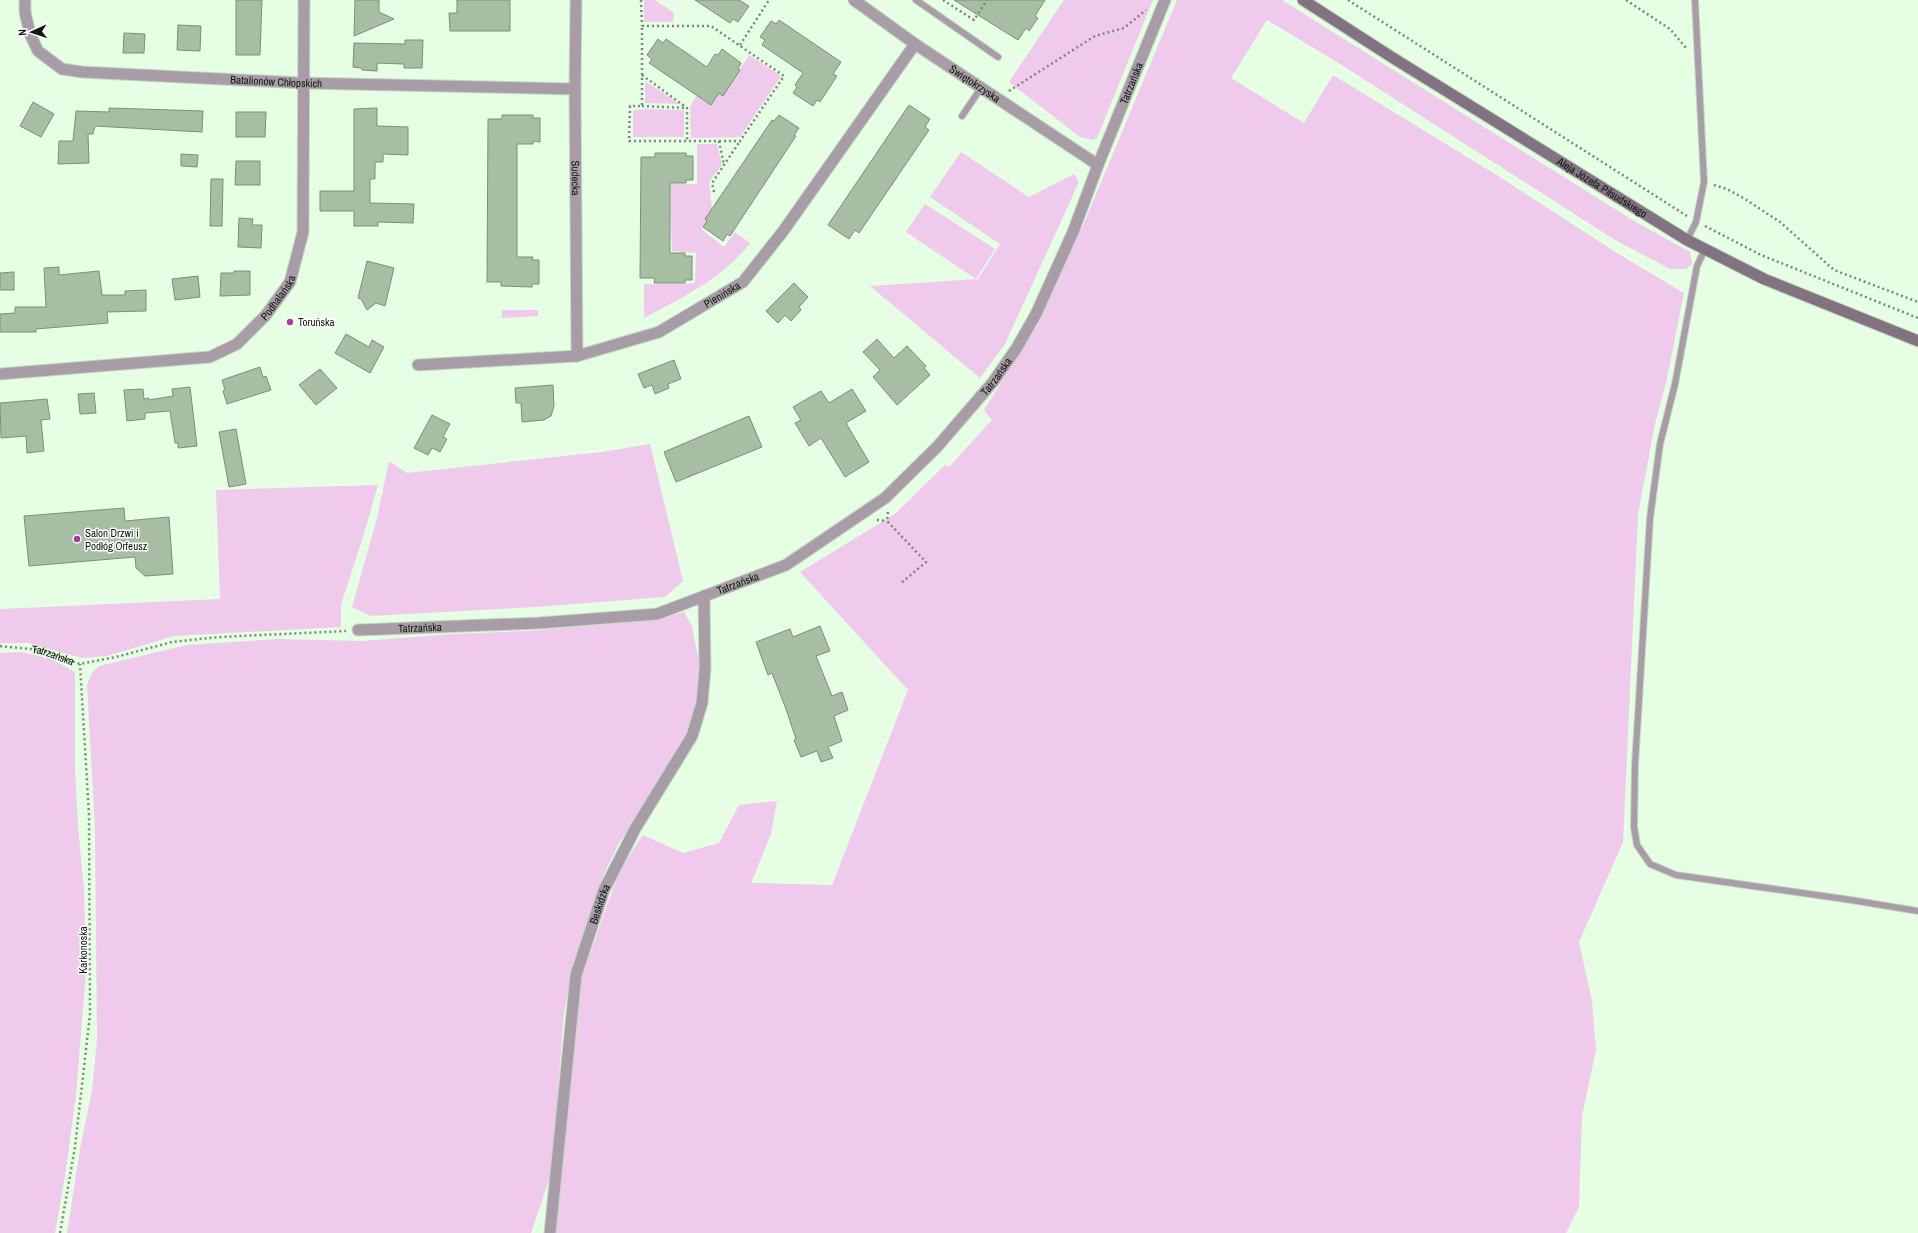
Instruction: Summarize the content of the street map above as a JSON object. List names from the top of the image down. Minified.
{"streets":{"main road":["Aleja Józefa Piłsudskiego"],"street":["Batalionów Chłopskich","Tatrzańska","Świętokrzyska","Sudecka","Pienińska","Podhalańska","Beskidzka"],"path":["Karkonoska"]},"crossings":[["Batalionów Chłopskich","Sudecka"],["Batalionów Chłopskich","Podhalańska"],["Tatrzańska","Świętokrzyska"],["Tatrzańska","Beskidzka"],["Tatrzańska","Karkonoska"],["Świętokrzyska","Pienińska"],["Sudecka","Pienińska"]],"places":["Toruńska","Salon Drzwi i Podłóg Orfeusz"],"north":"left"}
